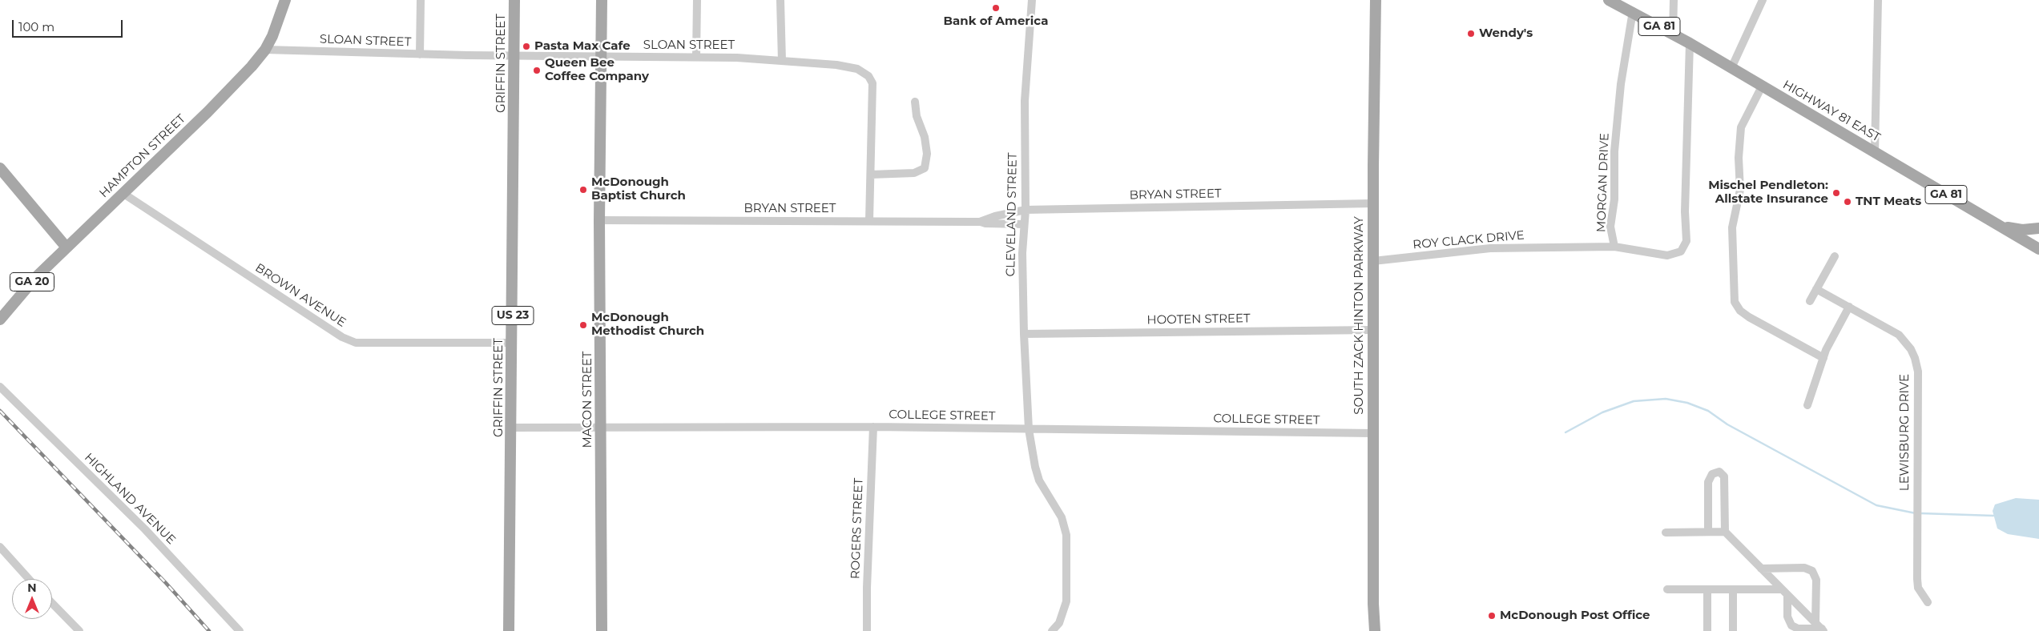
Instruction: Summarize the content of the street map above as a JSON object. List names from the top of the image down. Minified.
{"streets":{"main road":["GA 81","GRIFFIN STREET","HIGHWAY 81 EAST","HAMPTON STREET","GA 20","US 23","SOUTH ZACK HINTON PARKWAY","MACON STREET"],"street":["SLOAN STREET","MORGAN DRIVE","BRYAN STREET","CLEVELAND STREET","ROY CLACK DRIVE","BROWN AVENUE","HOOTEN STREET","COLLEGE STREET","LEWISBURG DRIVE","HIGHLAND AVENUE","ROGERS STREET"]},"crossings":[["SLOAN STREET","GRIFFIN STREET"],["SLOAN STREET","HAMPTON STREET"],["SLOAN STREET","BRYAN STREET"],["SLOAN STREET","MACON STREET"],["GRIFFIN STREET","BROWN AVENUE"],["GRIFFIN STREET","COLLEGE STREET"],["HIGHWAY 81 EAST","MORGAN DRIVE"],["HAMPTON STREET","BROWN AVENUE"],["MORGAN DRIVE","ROY CLACK DRIVE"],["BRYAN STREET","CLEVELAND STREET"],["BRYAN STREET","SOUTH ZACK HINTON PARKWAY"],["BRYAN STREET","MACON STREET"],["CLEVELAND STREET","HOOTEN STREET"],["CLEVELAND STREET","COLLEGE STREET"],["ROY CLACK DRIVE","SOUTH ZACK HINTON PARKWAY"],["SOUTH ZACK HINTON PARKWAY","HOOTEN STREET"],["SOUTH ZACK HINTON PARKWAY","COLLEGE STREET"],["MACON STREET","COLLEGE STREET"],["COLLEGE STREET","ROGERS STREET"]],"places":["Bank of America","Wendy's","Pasta Max Cafe","Queen Bee Coffee Company","McDonough Baptist Church","Mischel Pendleton: Allstate Insurance","TNT Meats","McDonough Methodist Church","McDonough Post Office"],"scale_bar":"100 m","north":"top"}
